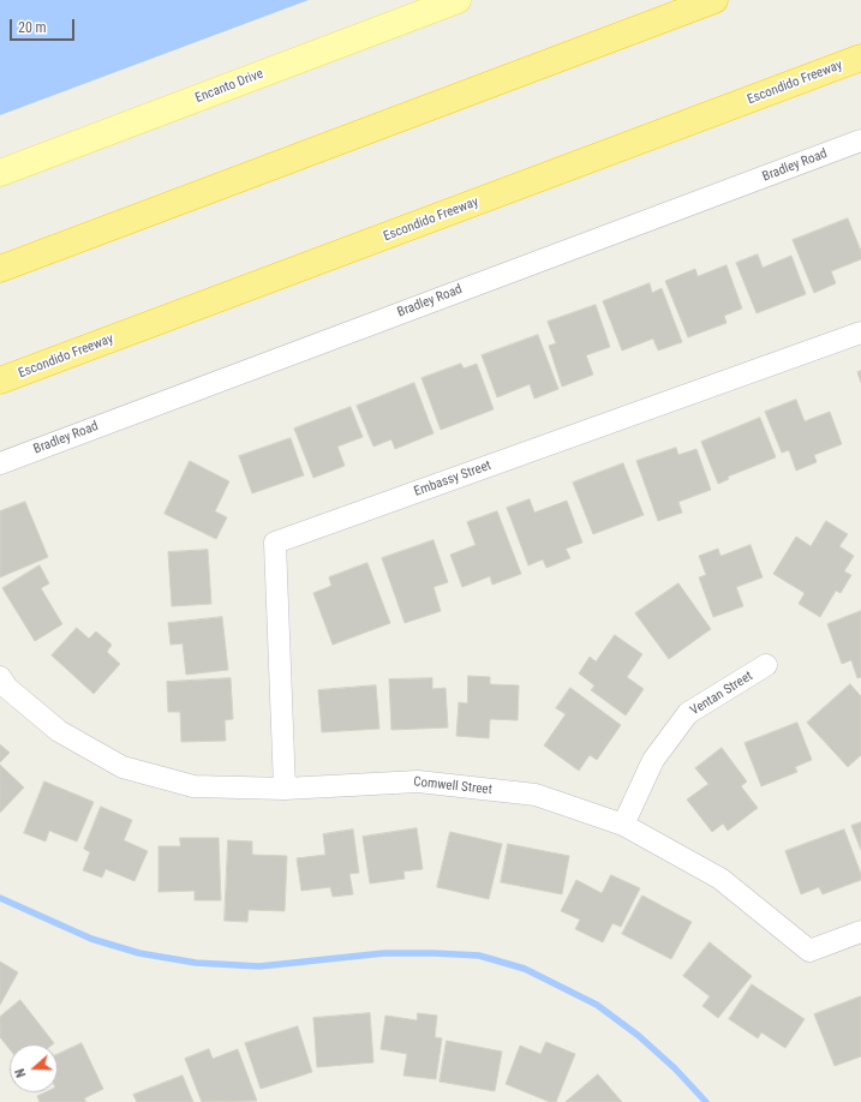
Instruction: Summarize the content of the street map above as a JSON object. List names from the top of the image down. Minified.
{"streets":{"highway":["Escondido Freeway"],"main road":["Encanto Drive"],"street":["Bradley Road","Embassy Street","Ventan Street","Comwell Street"]},"crossings":[["Embassy Street","Comwell Street"],["Ventan Street","Comwell Street"]],"scale_bar":"20 m","north":"left"}
